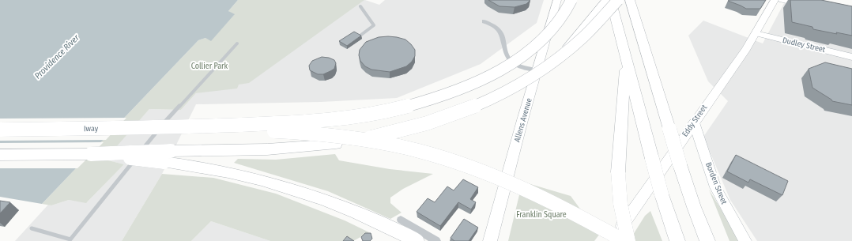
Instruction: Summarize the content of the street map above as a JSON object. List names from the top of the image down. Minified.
{"streets":{"highway":["Iway"],"main road":["Allens Avenue","Eddy Street"],"street":["Dudley Street","Borden Street"]},"crossings":[["Dudley Street","Eddy Street"],["Eddy Street","Borden Street"]],"water":["Providence River"],"parks":["Collier Park","Franklin Square"]}
